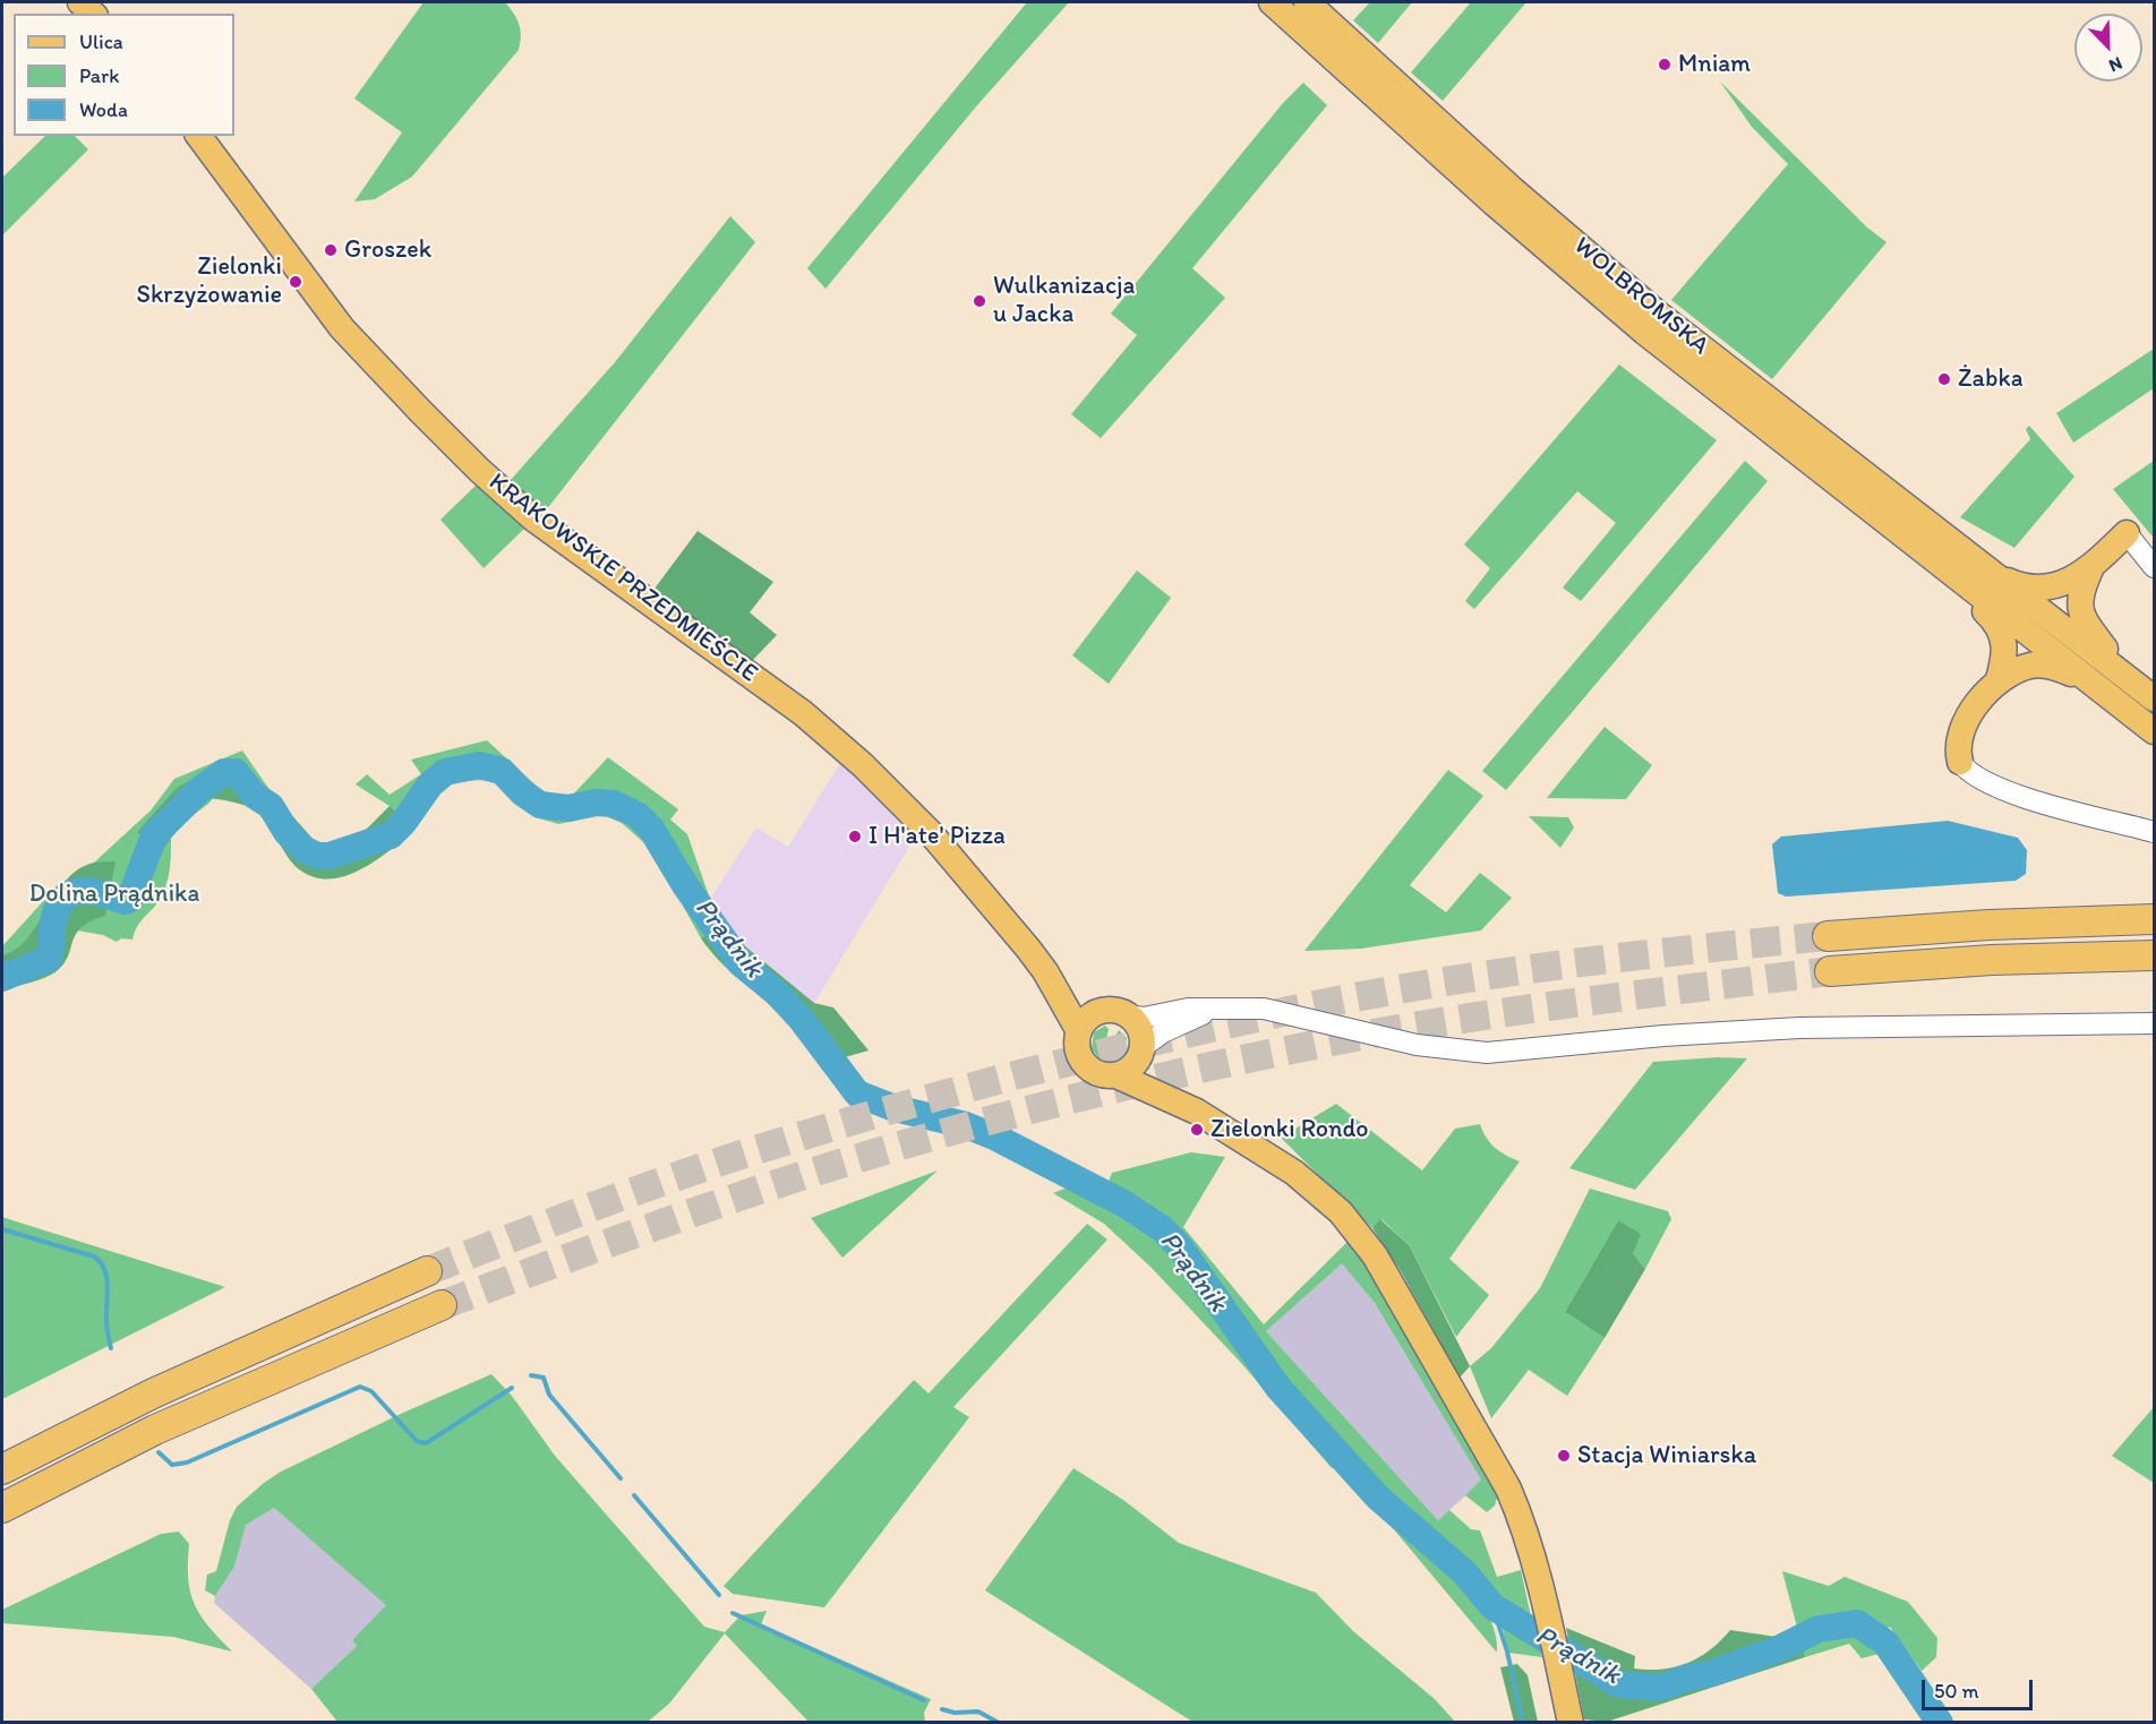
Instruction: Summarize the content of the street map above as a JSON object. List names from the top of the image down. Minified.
{"streets":{"main road":["WOLBROMSKA","KRAKOWSKIE PRZEDMIEŚCIE"]},"water":["Prądnik"],"parks":["Dolina Prądnika"],"places":["Mniam","Groszek","Zielonki Skrzyżowanie","Wulkanizacja u Jacka","Żabka","I H'ate' Pizza","Zielonki Rondo","Stacja Winiarska"],"legend":["Ulica","Park","Woda"],"scale_bar":"50 m","north":"bottom right"}
